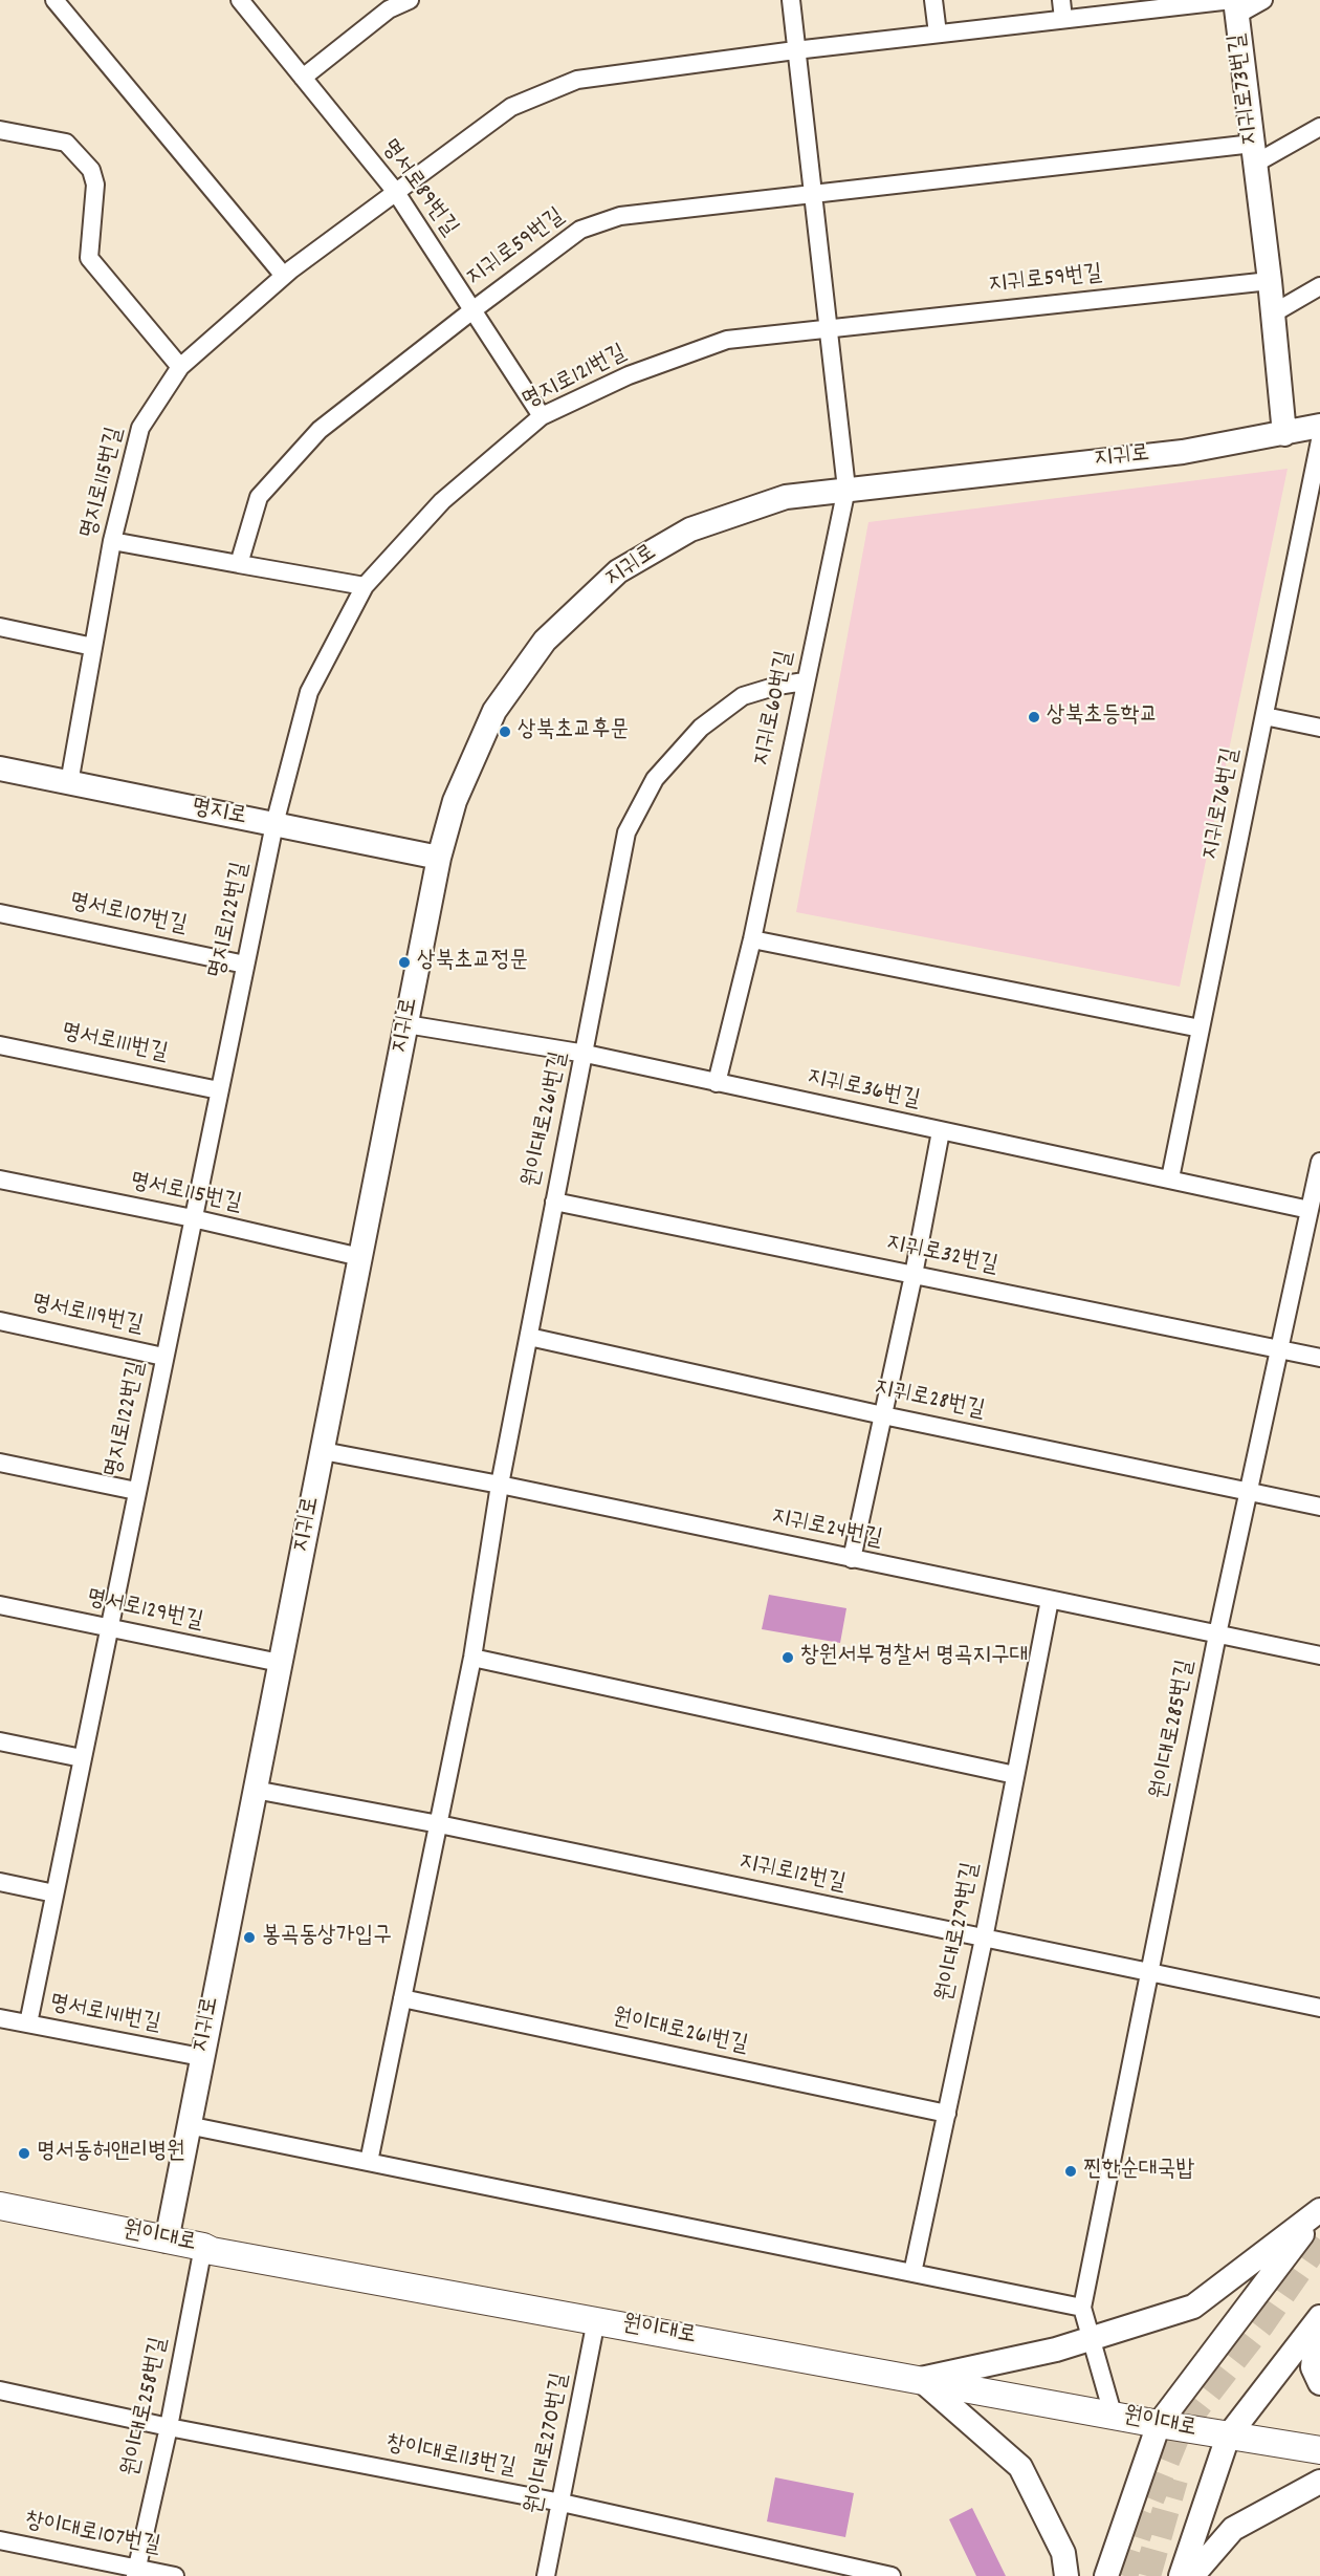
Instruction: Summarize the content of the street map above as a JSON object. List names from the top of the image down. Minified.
{"streets":{"main road":["원이대로"],"street":["지귀로73번길","명서로89번길","지귀로59번길","명지로121번길","지귀로","명지로115번길","지귀로60번길","지귀로76번길","명지로","명서로107번길","명지로122번길","명서로111번길","지귀로36번길","원이대로261번길","명서로115번길","지귀로32번길","명서로119번길","지귀로28번길","지귀로24번길","명서로129번길","원이대로285번길","지귀로12번길","원이대로279번길","명서로141번길","원이대로258번길","원이대로270번길","창이대로113번길","창이대로107번길"]},"crossings":[["지귀로73번길","지귀로59번길"],["지귀로73번길","지귀로"],["명서로89번길","지귀로59번길"],["명서로89번길","명지로121번길"],["명서로89번길","명지로115번길"],["지귀로59번길","명지로121번길"],["명지로121번길","명지로"],["명지로121번길","명지로122번길"],["지귀로","지귀로60번길"],["지귀로","명지로"],["지귀로","지귀로36번길"],["지귀로","명서로115번길"],["지귀로","지귀로24번길"],["지귀로","명서로129번길"],["지귀로","지귀로12번길"],["지귀로","명서로141번길"],["지귀로","원이대로"],["명지로115번길","명지로"],["지귀로60번길","지귀로36번길"],["지귀로60번길","원이대로261번길"],["지귀로76번길","지귀로36번길"],["명지로","명지로122번길"],["명서로107번길","명지로122번길"],["명지로122번길","명서로111번길"],["명지로122번길","명서로115번길"],["명지로122번길","명서로119번길"],["명지로122번길","명서로129번길"],["명지로122번길","명서로141번길"],["지귀로36번길","원이대로261번길"],["지귀로36번길","원이대로285번길"],["원이대로261번길","지귀로32번길"],["원이대로261번길","지귀로28번길"],["원이대로261번길","지귀로24번길"],["원이대로261번길","지귀로12번길"],["원이대로261번길","원이대로279번길"],["지귀로32번길","원이대로285번길"],["지귀로28번길","원이대로285번길"],["지귀로24번길","원이대로285번길"],["지귀로24번길","원이대로279번길"],["원이대로285번길","지귀로12번길"],["지귀로12번길","원이대로279번길"],["원이대로","원이대로258번길"],["원이대로","원이대로270번길"],["원이대로258번길","창이대로113번길"],["원이대로258번길","창이대로107번길"],["원이대로270번길","창이대로113번길"]],"places":["상북초등학교","상북초교후문","상북초교정문","창원서부경찰서 명곡지구대","봉곡동상가입구","명서동허앤리병원","찐한순대국밥"]}
